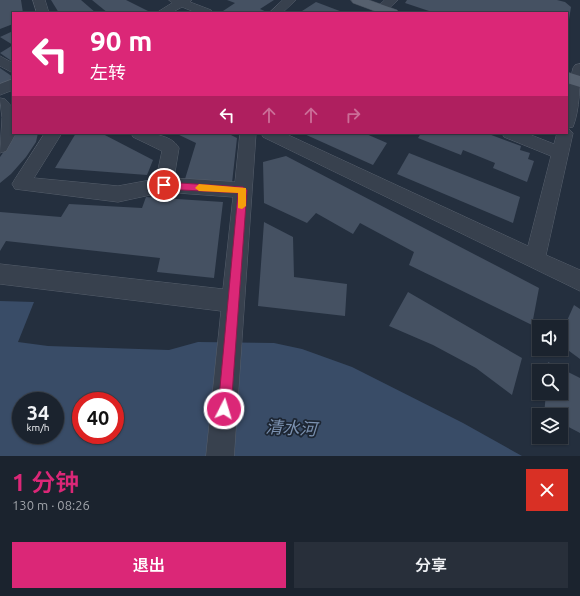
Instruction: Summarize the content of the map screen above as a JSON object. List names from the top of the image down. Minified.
{"water":["清水河"],"page":{"turn":["90 m","左转"],"speed":"34 km/h","limit":"40","heading":["1 分钟","130 m · 08:26"],"buttons":["退出","分享"]}}
